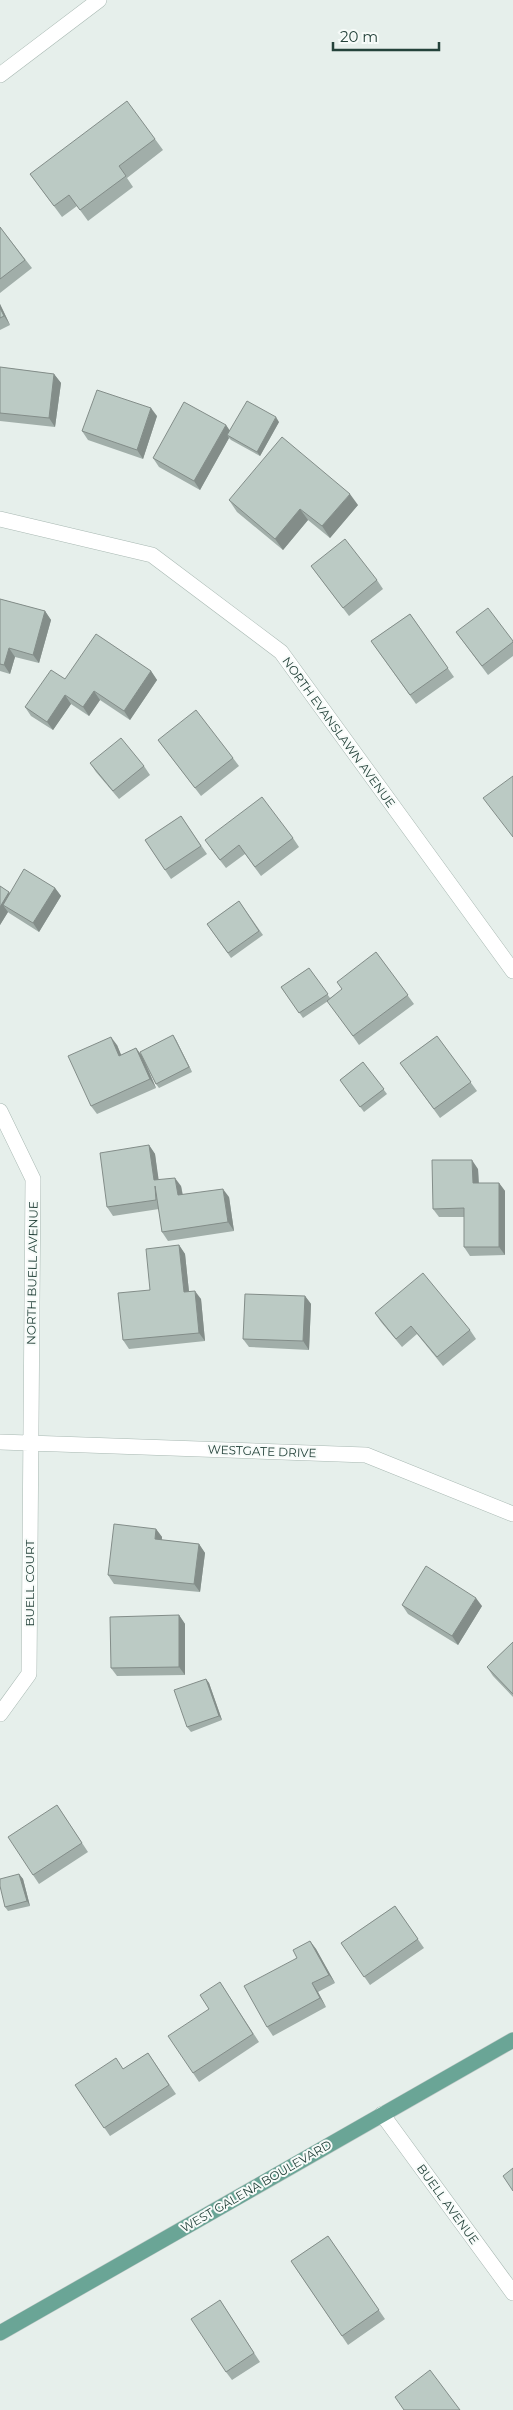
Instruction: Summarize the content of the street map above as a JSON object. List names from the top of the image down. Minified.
{"streets":{"main road":["WEST GALENA BOULEVARD"],"street":["NORTH EVANSLAWN AVENUE","NORTH BUELL AVENUE","WESTGATE DRIVE","BUELL COURT","BUELL AVENUE"]},"crossings":[["NORTH BUELL AVENUE","WESTGATE DRIVE"],["NORTH BUELL AVENUE","BUELL COURT"],["WESTGATE DRIVE","BUELL COURT"],["WEST GALENA BOULEVARD","BUELL AVENUE"]],"scale_bar":"20 m"}
